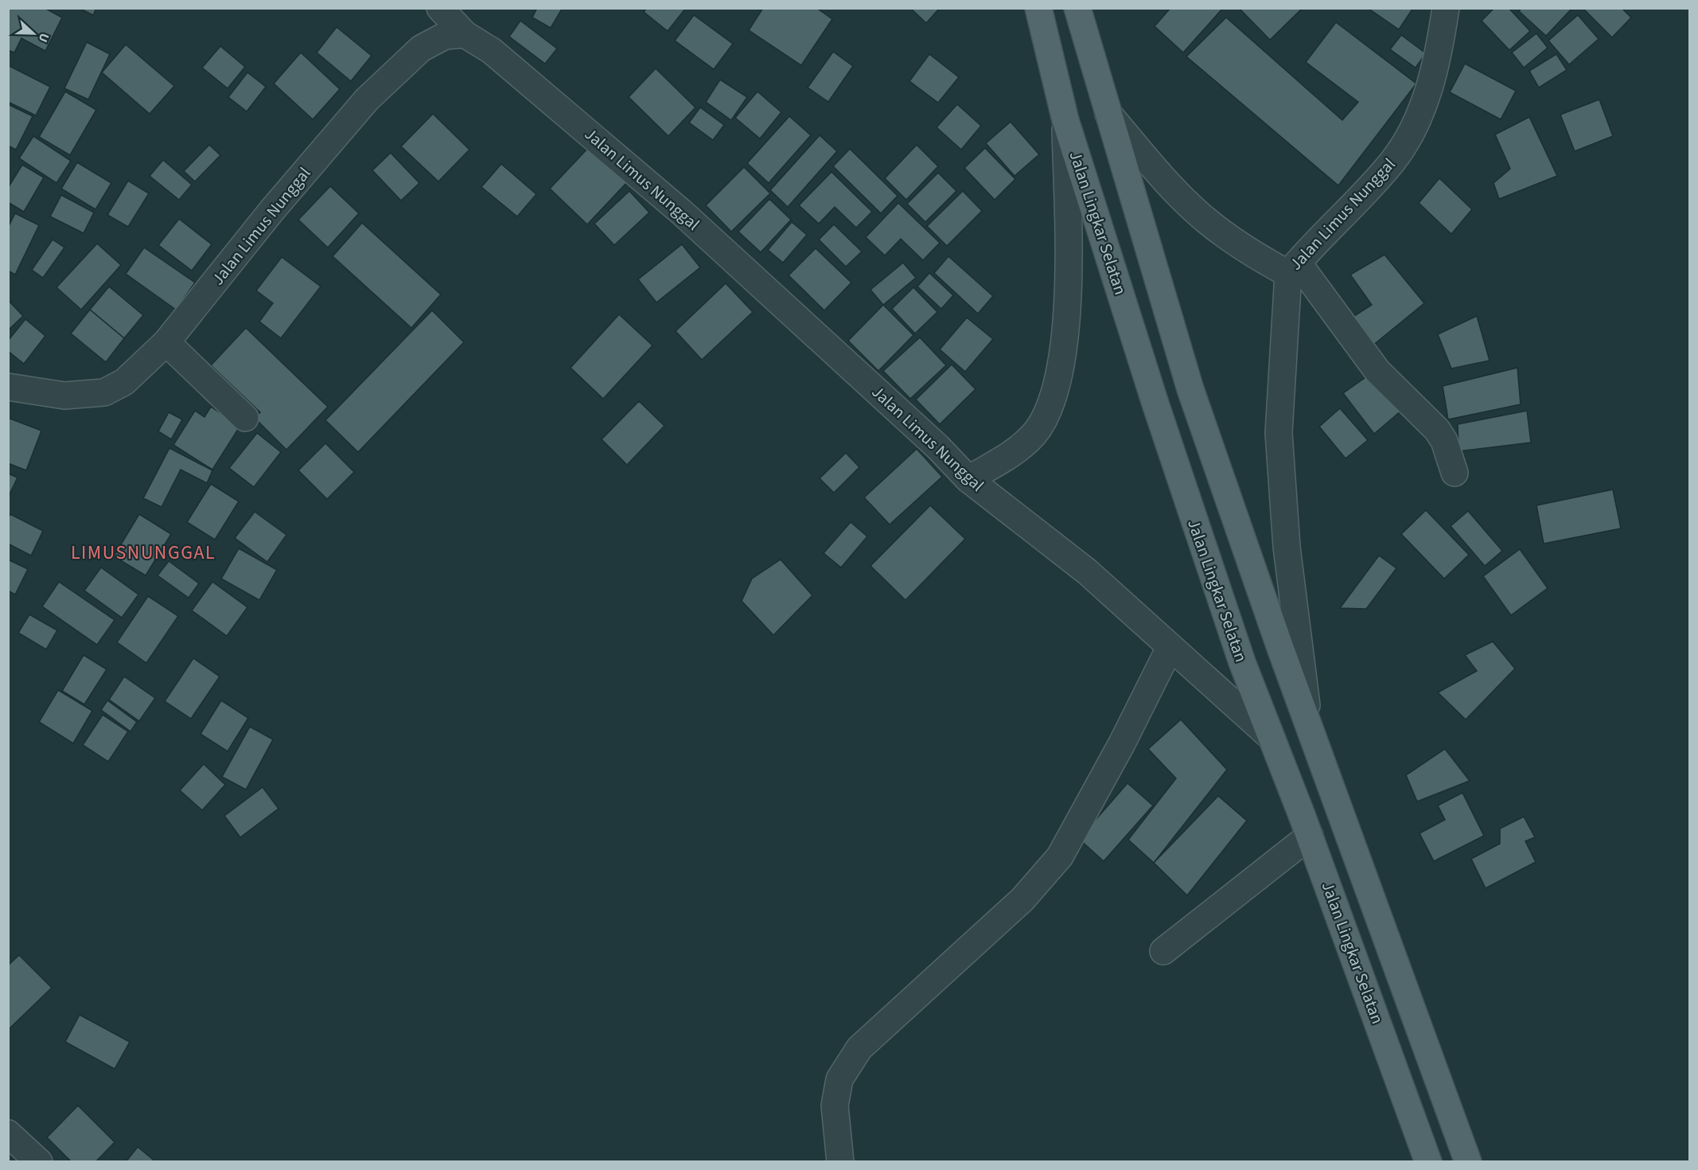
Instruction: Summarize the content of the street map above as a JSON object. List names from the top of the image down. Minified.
{"streets":{"main road":["Jalan Lingkar Selatan"],"street":["Jalan Limus Nunggal"]},"crossings":[["Jalan Limus Nunggal","Jalan Lingkar Selatan"]],"districts":["LIMUSNUNGGAL"],"north":"right"}
